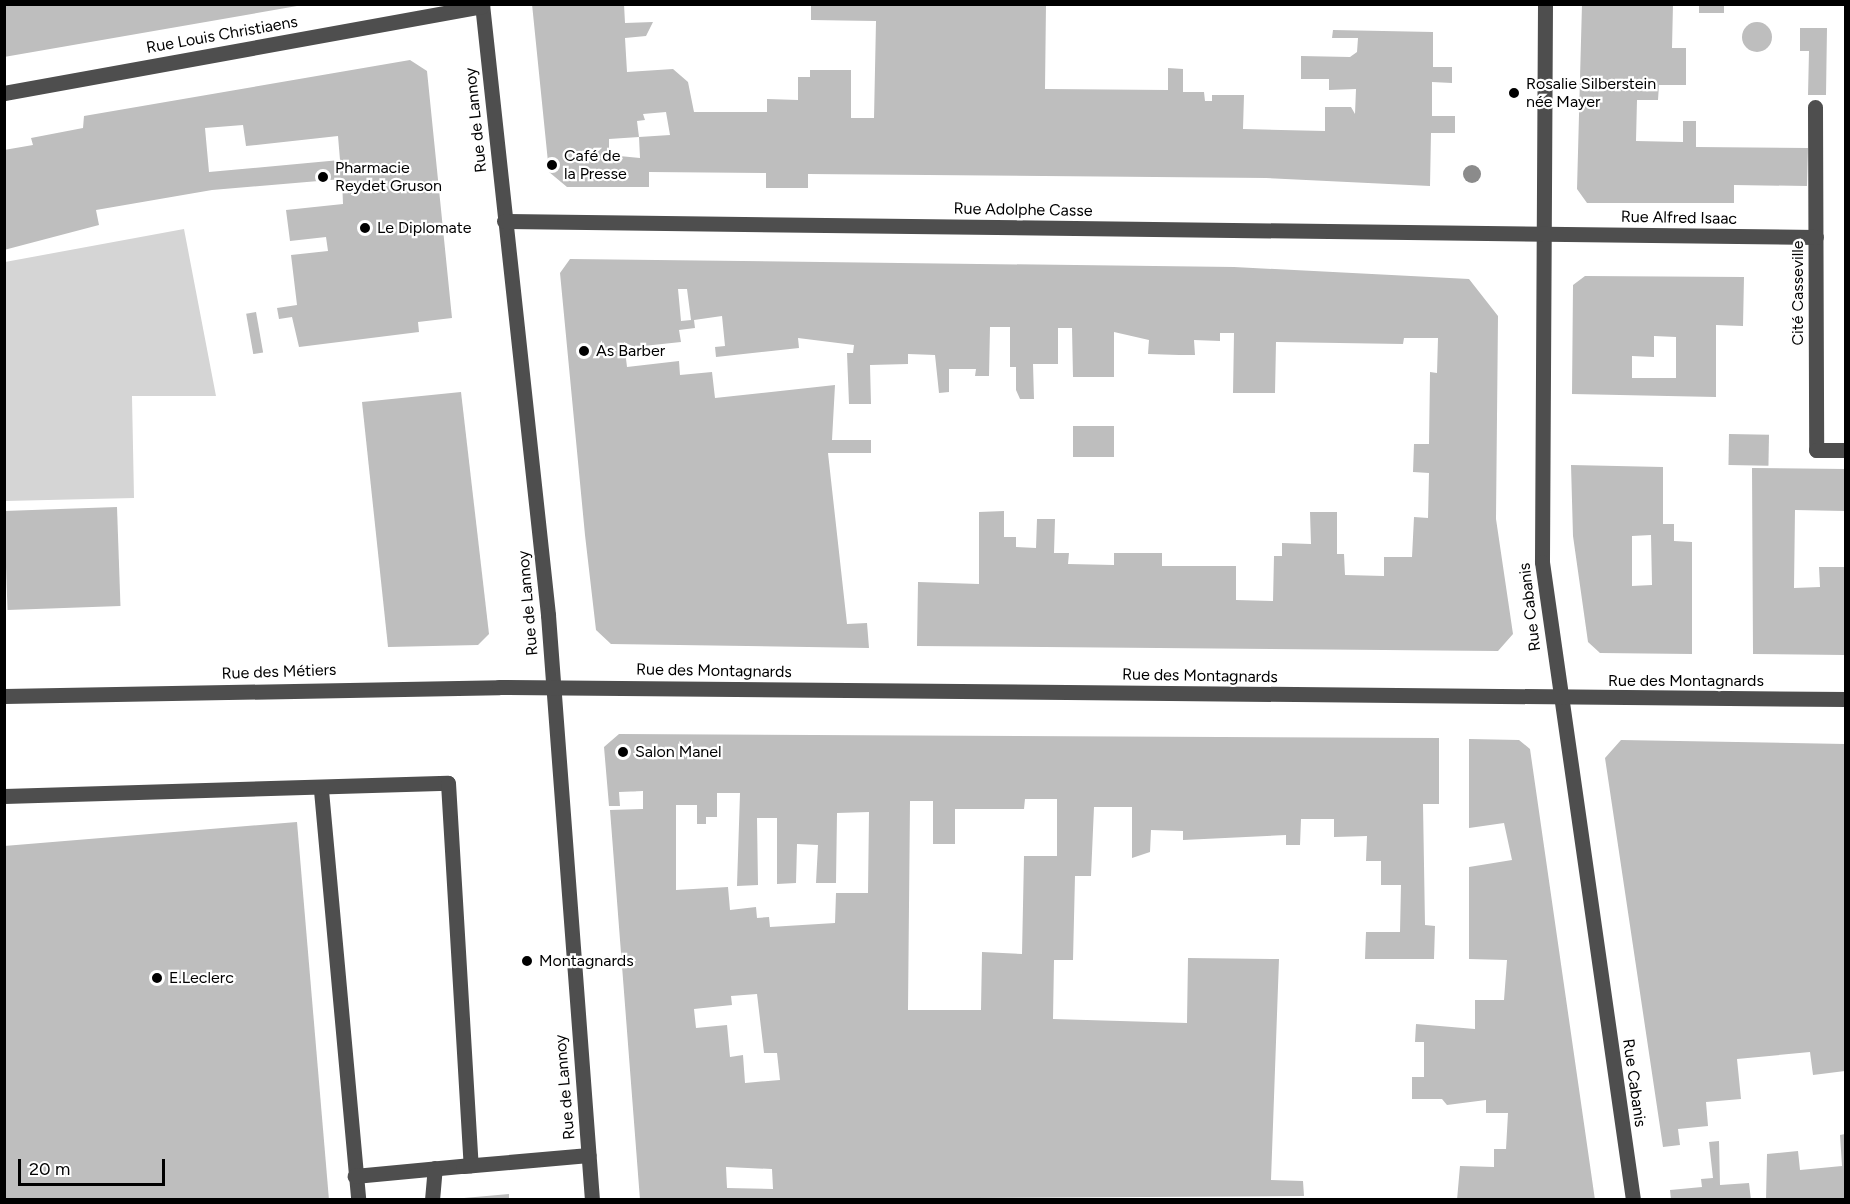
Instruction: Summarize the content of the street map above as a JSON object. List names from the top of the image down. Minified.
{"streets":{"street":["Rue Louis Christiaens","Rue de Lannoy","Rue Adolphe Casse","Rue Alfred Isaac","Cité Casseville","Rue Cabanis","Rue des Montagnards","Rue des Métiers"]},"crossings":[["Rue Louis Christiaens","Rue de Lannoy"],["Rue de Lannoy","Rue Adolphe Casse"],["Rue de Lannoy","Rue des Montagnards"],["Rue de Lannoy","Rue des Métiers"],["Rue Adolphe Casse","Rue Alfred Isaac"],["Rue Adolphe Casse","Rue Cabanis"],["Rue Alfred Isaac","Cité Casseville"],["Rue Alfred Isaac","Rue Cabanis"],["Rue Cabanis","Rue des Montagnards"],["Rue des Montagnards","Rue des Métiers"]],"places":["Rosalie Silberstein née Mayer","Café de la Presse","Pharmacie Reydet Gruson","Le Diplomate","As Barber","Salon Manel","Montagnards","E.Leclerc"],"scale_bar":"20 m"}
